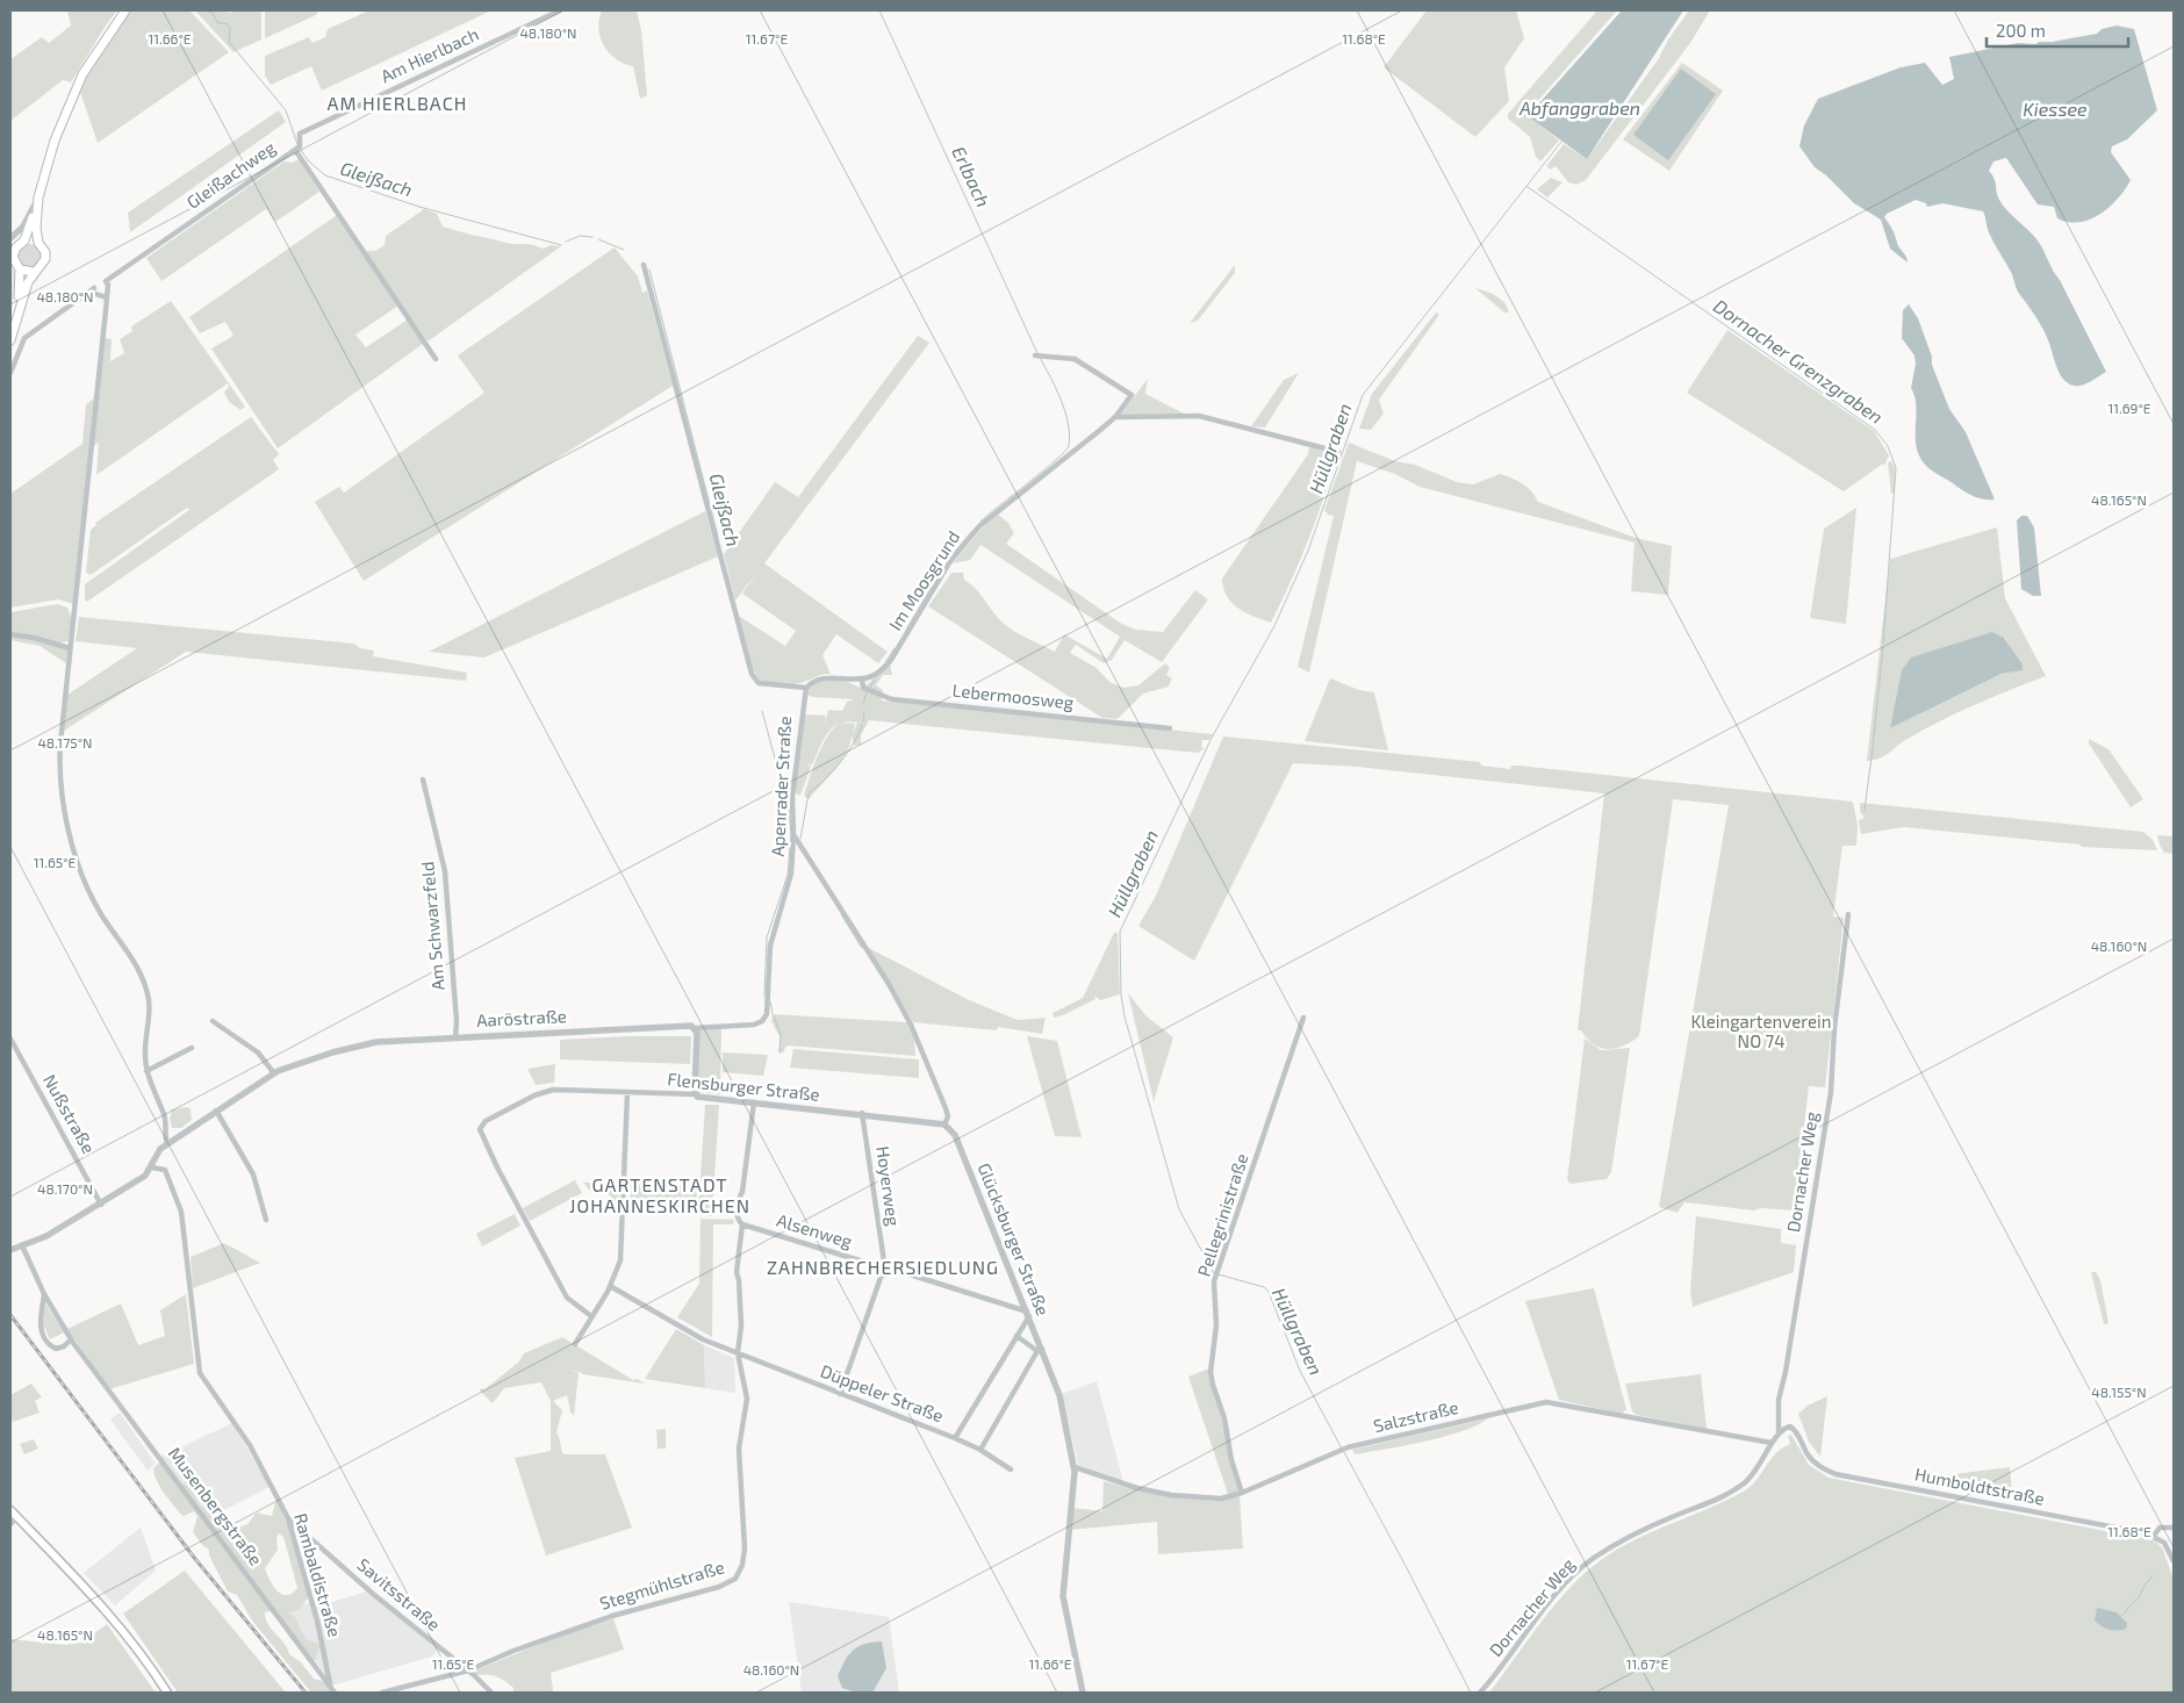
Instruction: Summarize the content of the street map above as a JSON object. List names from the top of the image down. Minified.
{"streets":{"street":["Am Hierlbach","Gleißachweg","Im Moosgrund","Lebermoosweg","Apenrader Straße","Am Schwarzfeld","Aaröstraße","Flensburger Straße","Nußstraße","Dornacher Weg","Hoyerweg","Pellegrinistraße","Alsenweg","Glücksburger Straße","Düppeler Straße","Salzstraße","Humboldtstraße","Musenbergstraße","Rambaldistraße","Stegmühlstraße","Savitsstraße"]},"crossings":[["Am Hierlbach","Gleißachweg"],["Gleißachweg","Aaröstraße"],["Im Moosgrund","Lebermoosweg"],["Apenrader Straße","Aaröstraße"],["Apenrader Straße","Glücksburger Straße"],["Am Schwarzfeld","Aaröstraße"],["Flensburger Straße","Hoyerweg"],["Flensburger Straße","Glücksburger Straße"],["Dornacher Weg","Salzstraße"],["Dornacher Weg","Humboldtstraße"],["Hoyerweg","Alsenweg"],["Pellegrinistraße","Salzstraße"],["Glücksburger Straße","Salzstraße"],["Düppeler Straße","Stegmühlstraße"],["Musenbergstraße","Rambaldistraße"],["Rambaldistraße","Savitsstraße"],["Stegmühlstraße","Savitsstraße"]],"districts":["AM HIERLBACH","GARTENSTADT JOHANNESKIRCHEN","ZAHNBRECHERSIEDLUNG"],"water":["Abfanggraben","Kiessee","Erlbach","Gleißach","Dornacher Grenzgraben","Hüllgraben"],"parks":["Kleingartenverein NO 74"],"scale_bar":"200 m","coordinates":["48.180°N","11.66°E","11.67°E","11.68°E","11.69°E","48.165°N","48.175°N","11.65°E","48.160°N","48.170°N","48.155°N"]}
